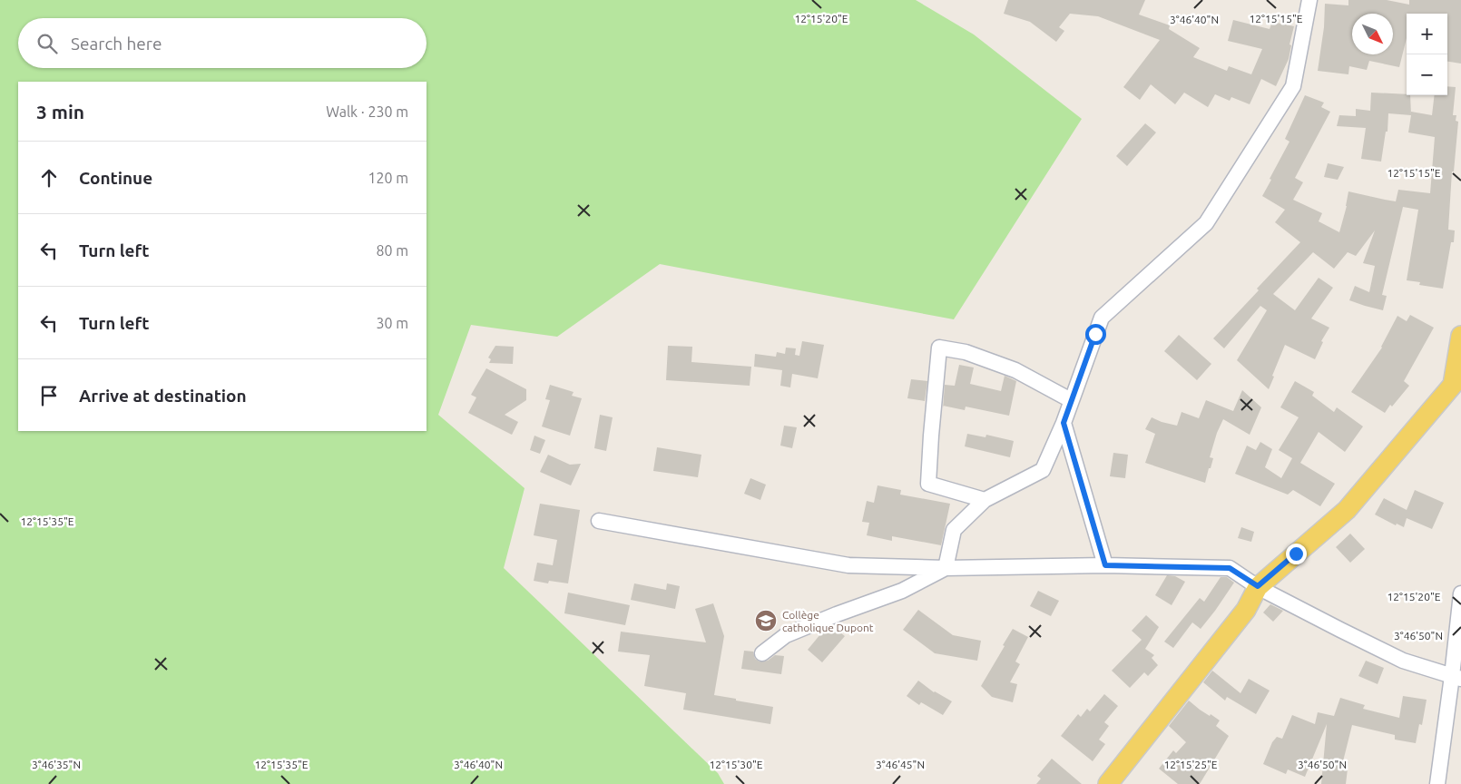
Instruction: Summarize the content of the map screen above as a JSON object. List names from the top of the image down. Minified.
{"places":{"school or university":["Collège catholique Dupont"]},"north":"bottom right","page":{"map_buttons":["+","−"],"search":"Search here","heading":["3 min","Walk · 230 m"],"list":[["Continue","120 m"],["Turn left","80 m"],["Turn left","30 m"],"Arrive at destination"]},"coordinates":["12°15'15\"E","12°15'20\"E","3°46'40\"N","12°15'35\"E","3°46'50\"N","3°46'35\"N","3°46'45\"N","12°15'30\"E","12°15'25\"E"]}
